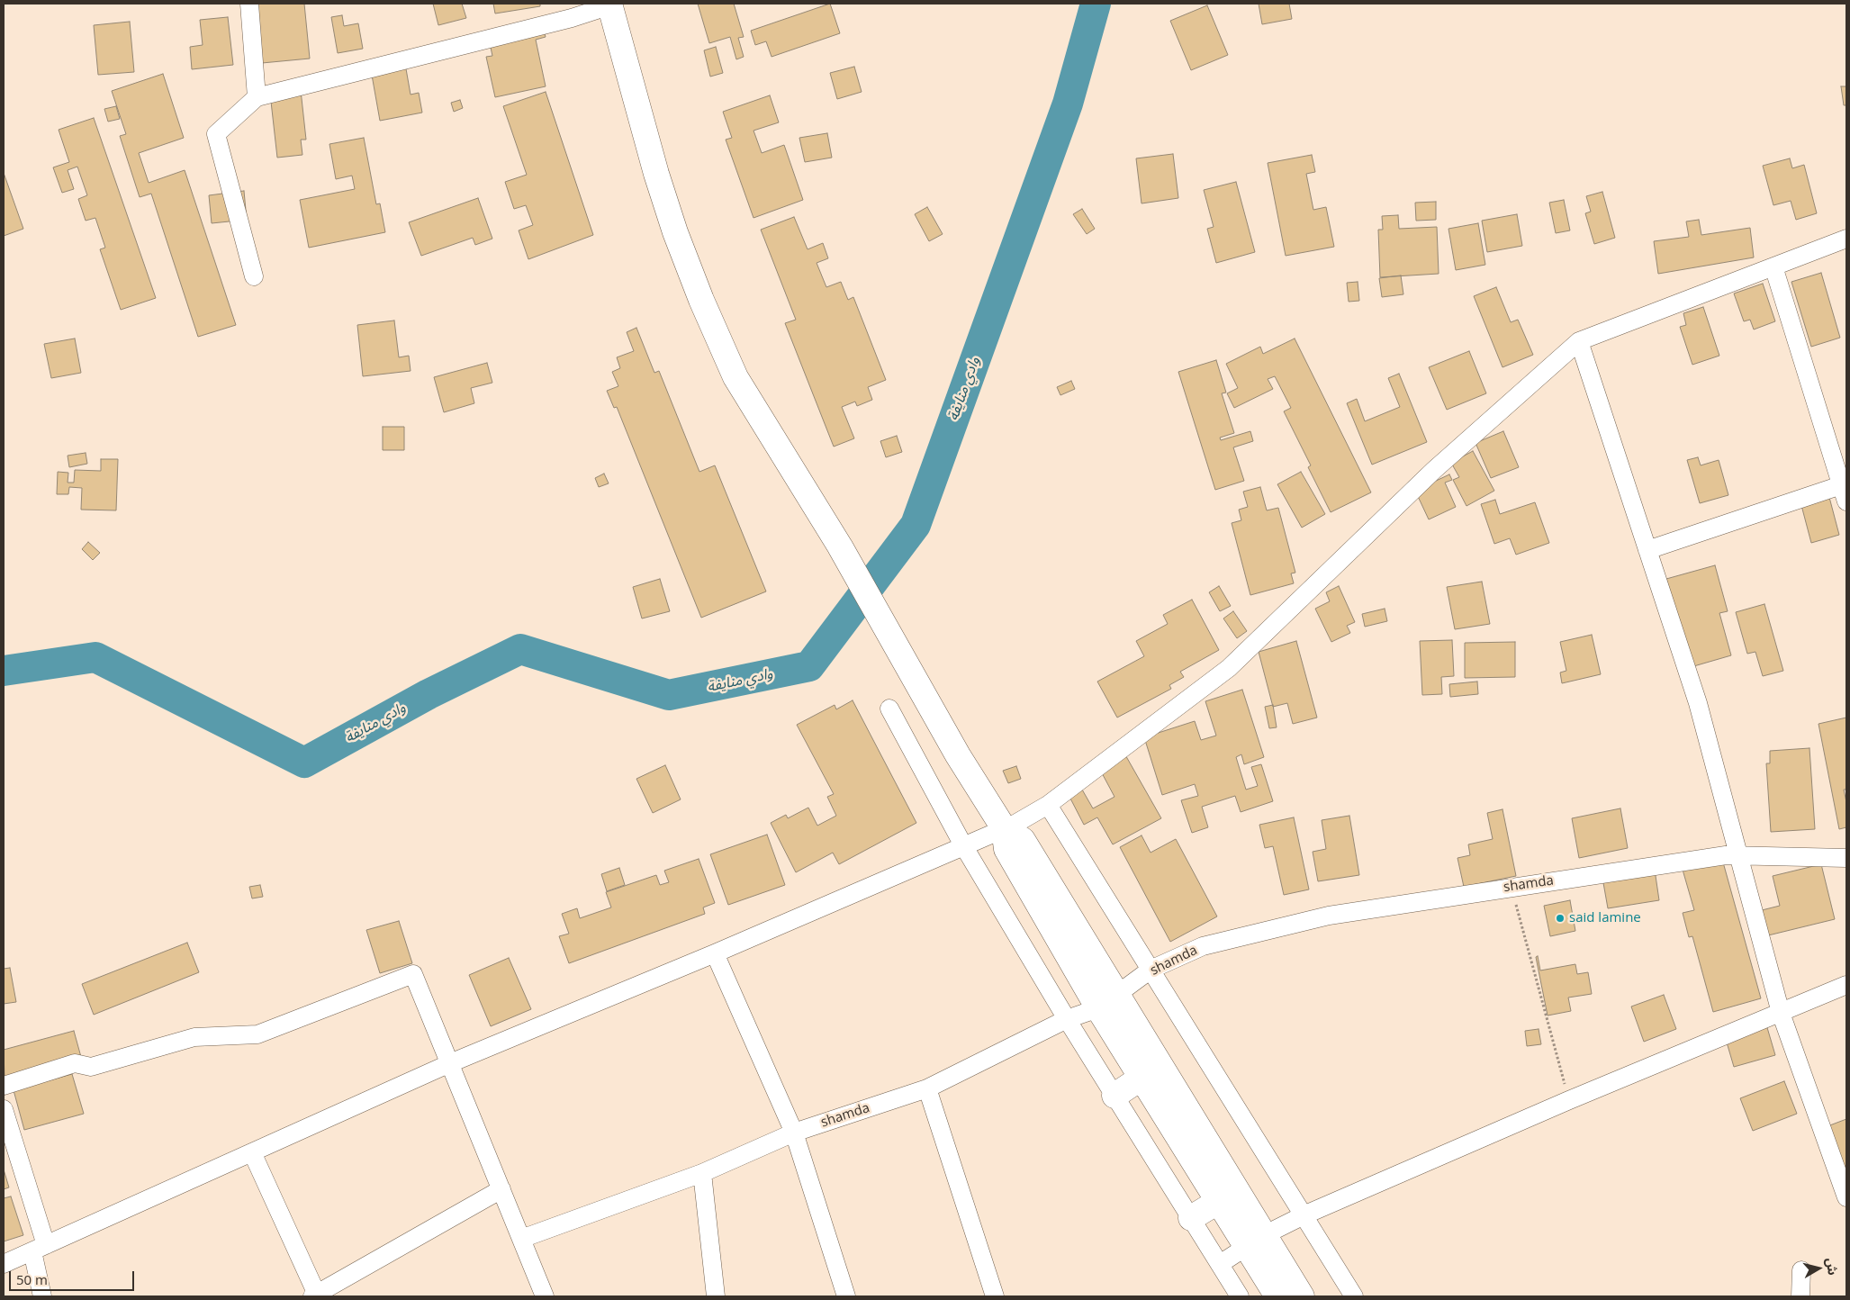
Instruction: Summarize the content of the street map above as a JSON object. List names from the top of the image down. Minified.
{"streets":{"street":["shamda"]},"water":["وادي منايفة"],"places":["said lamine"],"scale_bar":"50 m","north":"right"}
